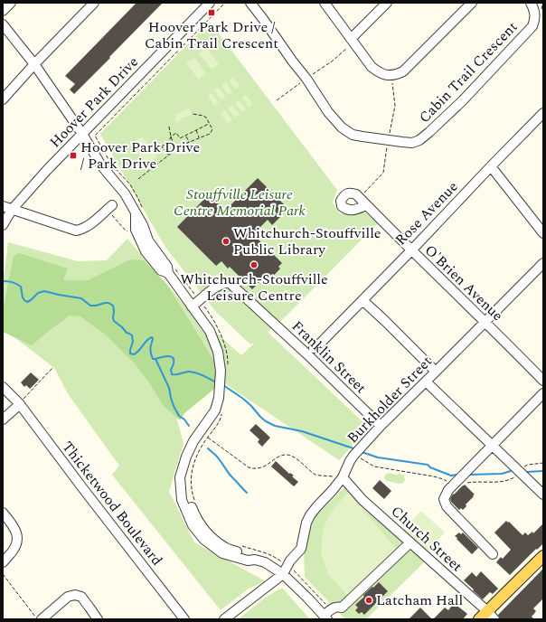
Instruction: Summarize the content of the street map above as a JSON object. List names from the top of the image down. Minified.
{"streets":{"street":["Cabin Trail Crescent","Hoover Park Drive","Rose Avenue","O'Brien Avenue","Franklin Street","Burkholder Street","Thicketwood Boulevard","Church Street"]},"crossings":[["Rose Avenue","O'Brien Avenue"],["O'Brien Avenue","Burkholder Street"],["Franklin Street","Burkholder Street"],["Burkholder Street","Church Street"]],"parks":["Stouffville Leisure Centre Memorial Park"],"places":{"transit":["Hoover Park Drive / Cabin Trail Crescent","Hoover Park Drive / Park Drive"],"other":["Whitchurch-Stouffville Public Library","Whitchurch-Stouffville Leisure Centre","Latcham Hall"]}}
